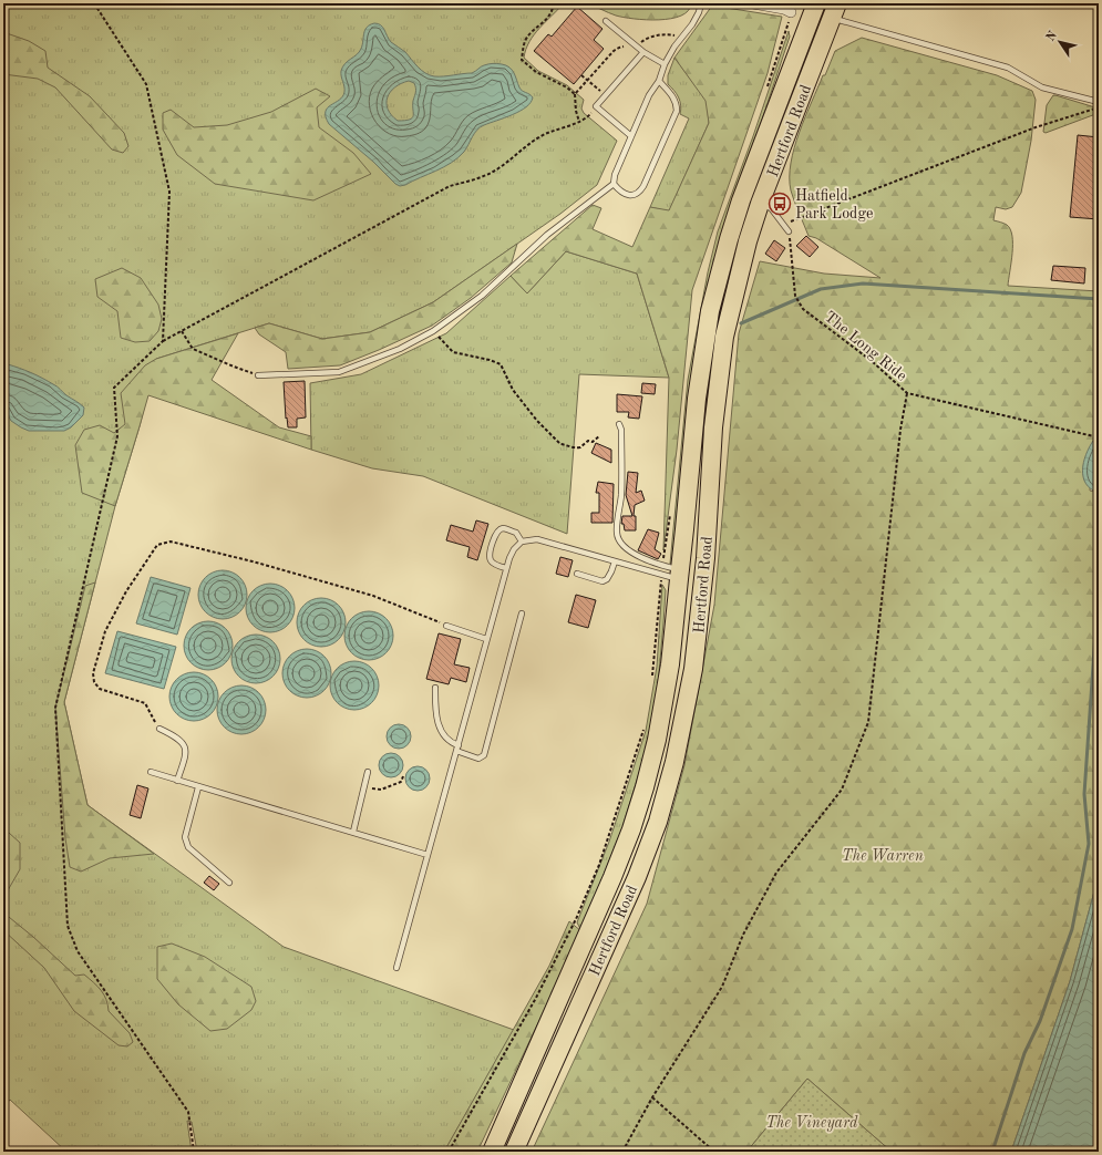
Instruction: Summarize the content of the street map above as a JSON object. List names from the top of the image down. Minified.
{"streets":{"highway":["Hertford Road"],"path":["The Long Ride"]},"parks":["The Warren","The Vineyard"],"places":{"bus stop":["Hatfield Park Lodge"]},"north":"top left"}
